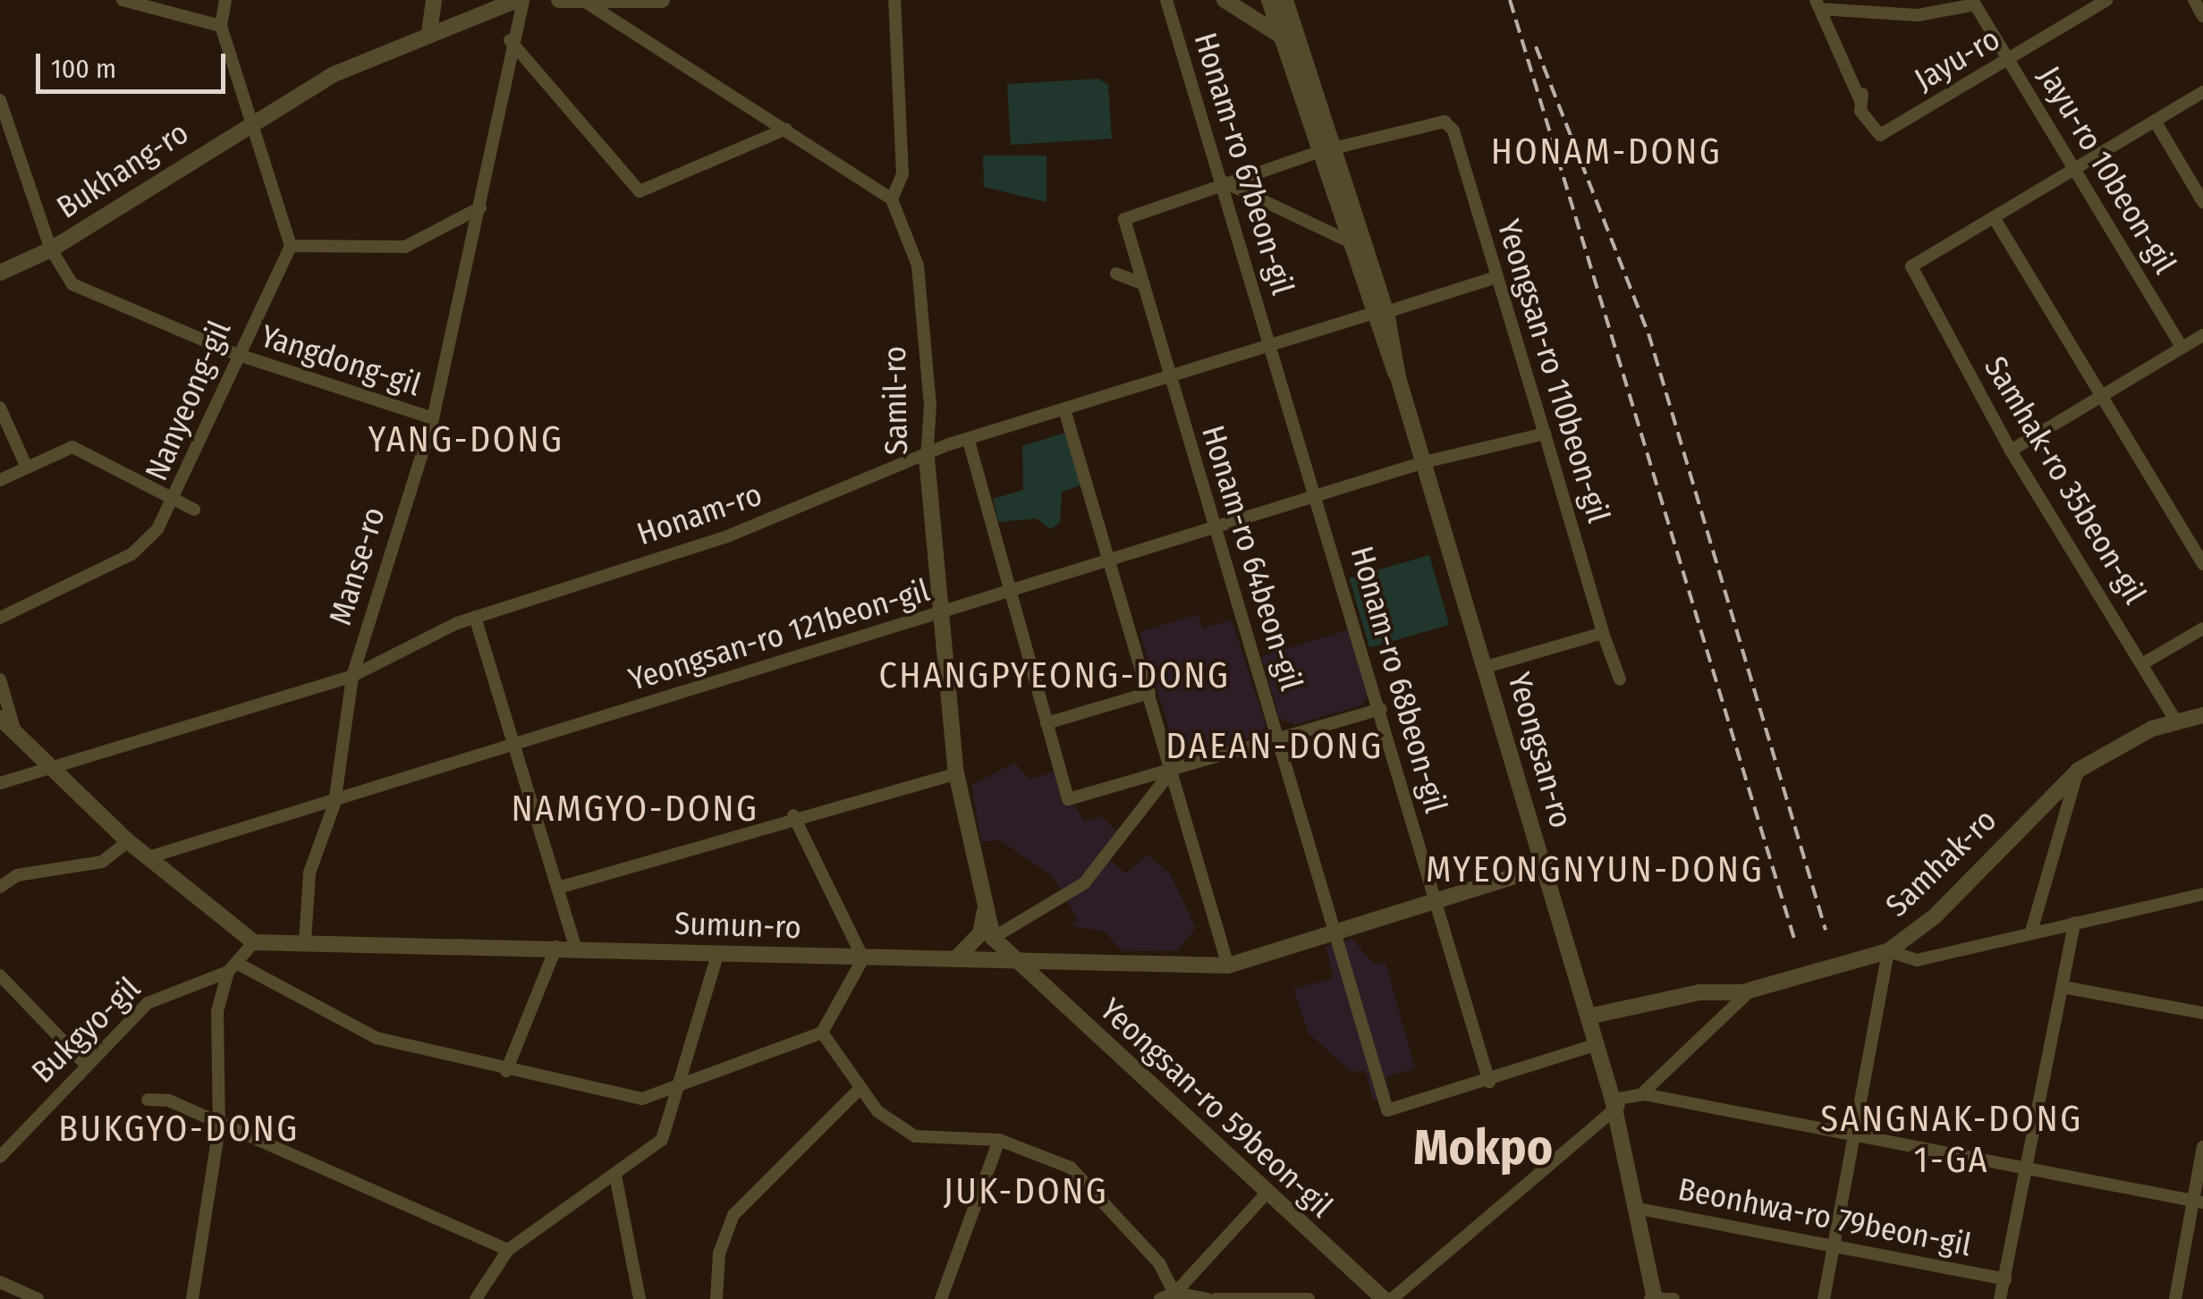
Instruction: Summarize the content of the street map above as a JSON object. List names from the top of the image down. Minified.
{"streets":{"street":["Jayu-ro","Honam-ro 67beon-gil","Bukhang-ro","Jayu-ro 10beon-gil","Yangdong-gil","Yeongsan-ro 110beon-gil","Nanyeong-gil","Samil-ro","Samhak-ro 35beon-gil","Honam-ro","Honam-ro 64beon-gil","Manse-ro","Yeongsan-ro 121beon-gil","Honam-ro 68beon-gil","Yeongsan-ro","Samhak-ro","Sumun-ro","Bukgyo-gil","Yeongsan-ro 59beon-gil","Beonhwa-ro 79beon-gil"]},"crossings":[["Jayu-ro","Jayu-ro 10beon-gil"],["Honam-ro 67beon-gil","Honam-ro"],["Honam-ro 67beon-gil","Honam-ro 64beon-gil"],["Honam-ro 67beon-gil","Honam-ro 68beon-gil"],["Bukhang-ro","Yangdong-gil"],["Bukhang-ro","Manse-ro"],["Yangdong-gil","Nanyeong-gil"],["Yangdong-gil","Manse-ro"],["Yeongsan-ro 110beon-gil","Honam-ro"],["Yeongsan-ro 110beon-gil","Yeongsan-ro 121beon-gil"],["Yeongsan-ro 110beon-gil","Yeongsan-ro"],["Samil-ro","Honam-ro"],["Samil-ro","Yeongsan-ro 121beon-gil"],["Samil-ro","Sumun-ro"],["Samil-ro","Yeongsan-ro 59beon-gil"],["Samhak-ro 35beon-gil","Samhak-ro"],["Honam-ro","Honam-ro 64beon-gil"],["Honam-ro","Manse-ro"],["Honam-ro","Honam-ro 68beon-gil"],["Honam-ro","Yeongsan-ro"],["Honam-ro 64beon-gil","Yeongsan-ro 121beon-gil"],["Honam-ro 64beon-gil","Honam-ro 68beon-gil"],["Honam-ro 64beon-gil","Sumun-ro"],["Manse-ro","Yeongsan-ro 121beon-gil"],["Manse-ro","Sumun-ro"],["Yeongsan-ro 121beon-gil","Honam-ro 68beon-gil"],["Yeongsan-ro 121beon-gil","Yeongsan-ro"],["Honam-ro 68beon-gil","Sumun-ro"],["Yeongsan-ro","Samhak-ro"],["Yeongsan-ro","Sumun-ro"],["Yeongsan-ro","Beonhwa-ro 79beon-gil"],["Sumun-ro","Yeongsan-ro 59beon-gil"]],"districts":["HONAM-DONG","YANG-DONG","CHANGPYEONG-DONG","DAEAN-DONG","NAMGYO-DONG","MYEONGNYUN-DONG","SANGNAK-DONG 1-GA","BUKGYO-DONG","Mokpo","JUK-DONG"],"scale_bar":"100 m"}
